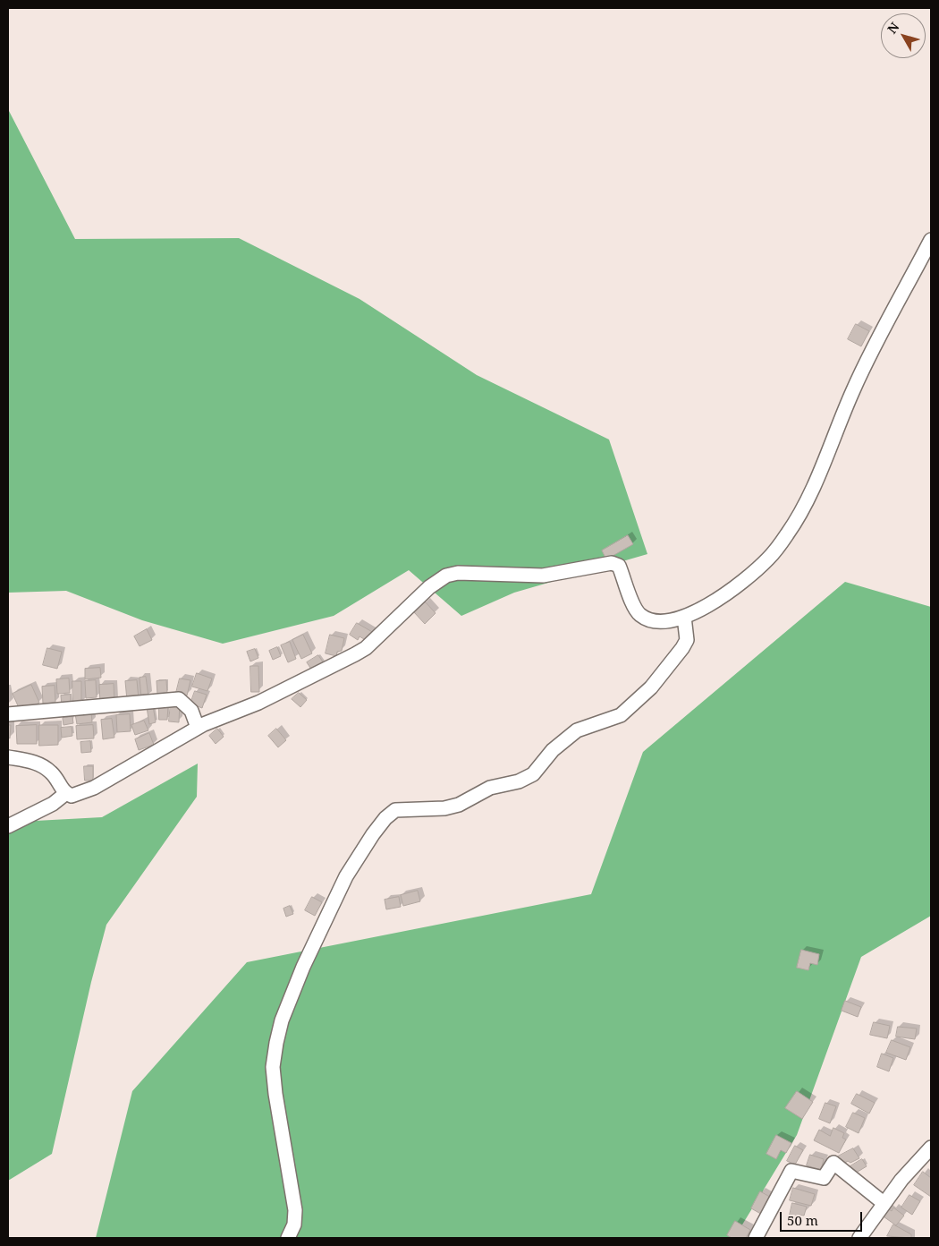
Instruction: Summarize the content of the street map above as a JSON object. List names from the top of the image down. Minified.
{"scale_bar":"50 m","north":"top left"}
